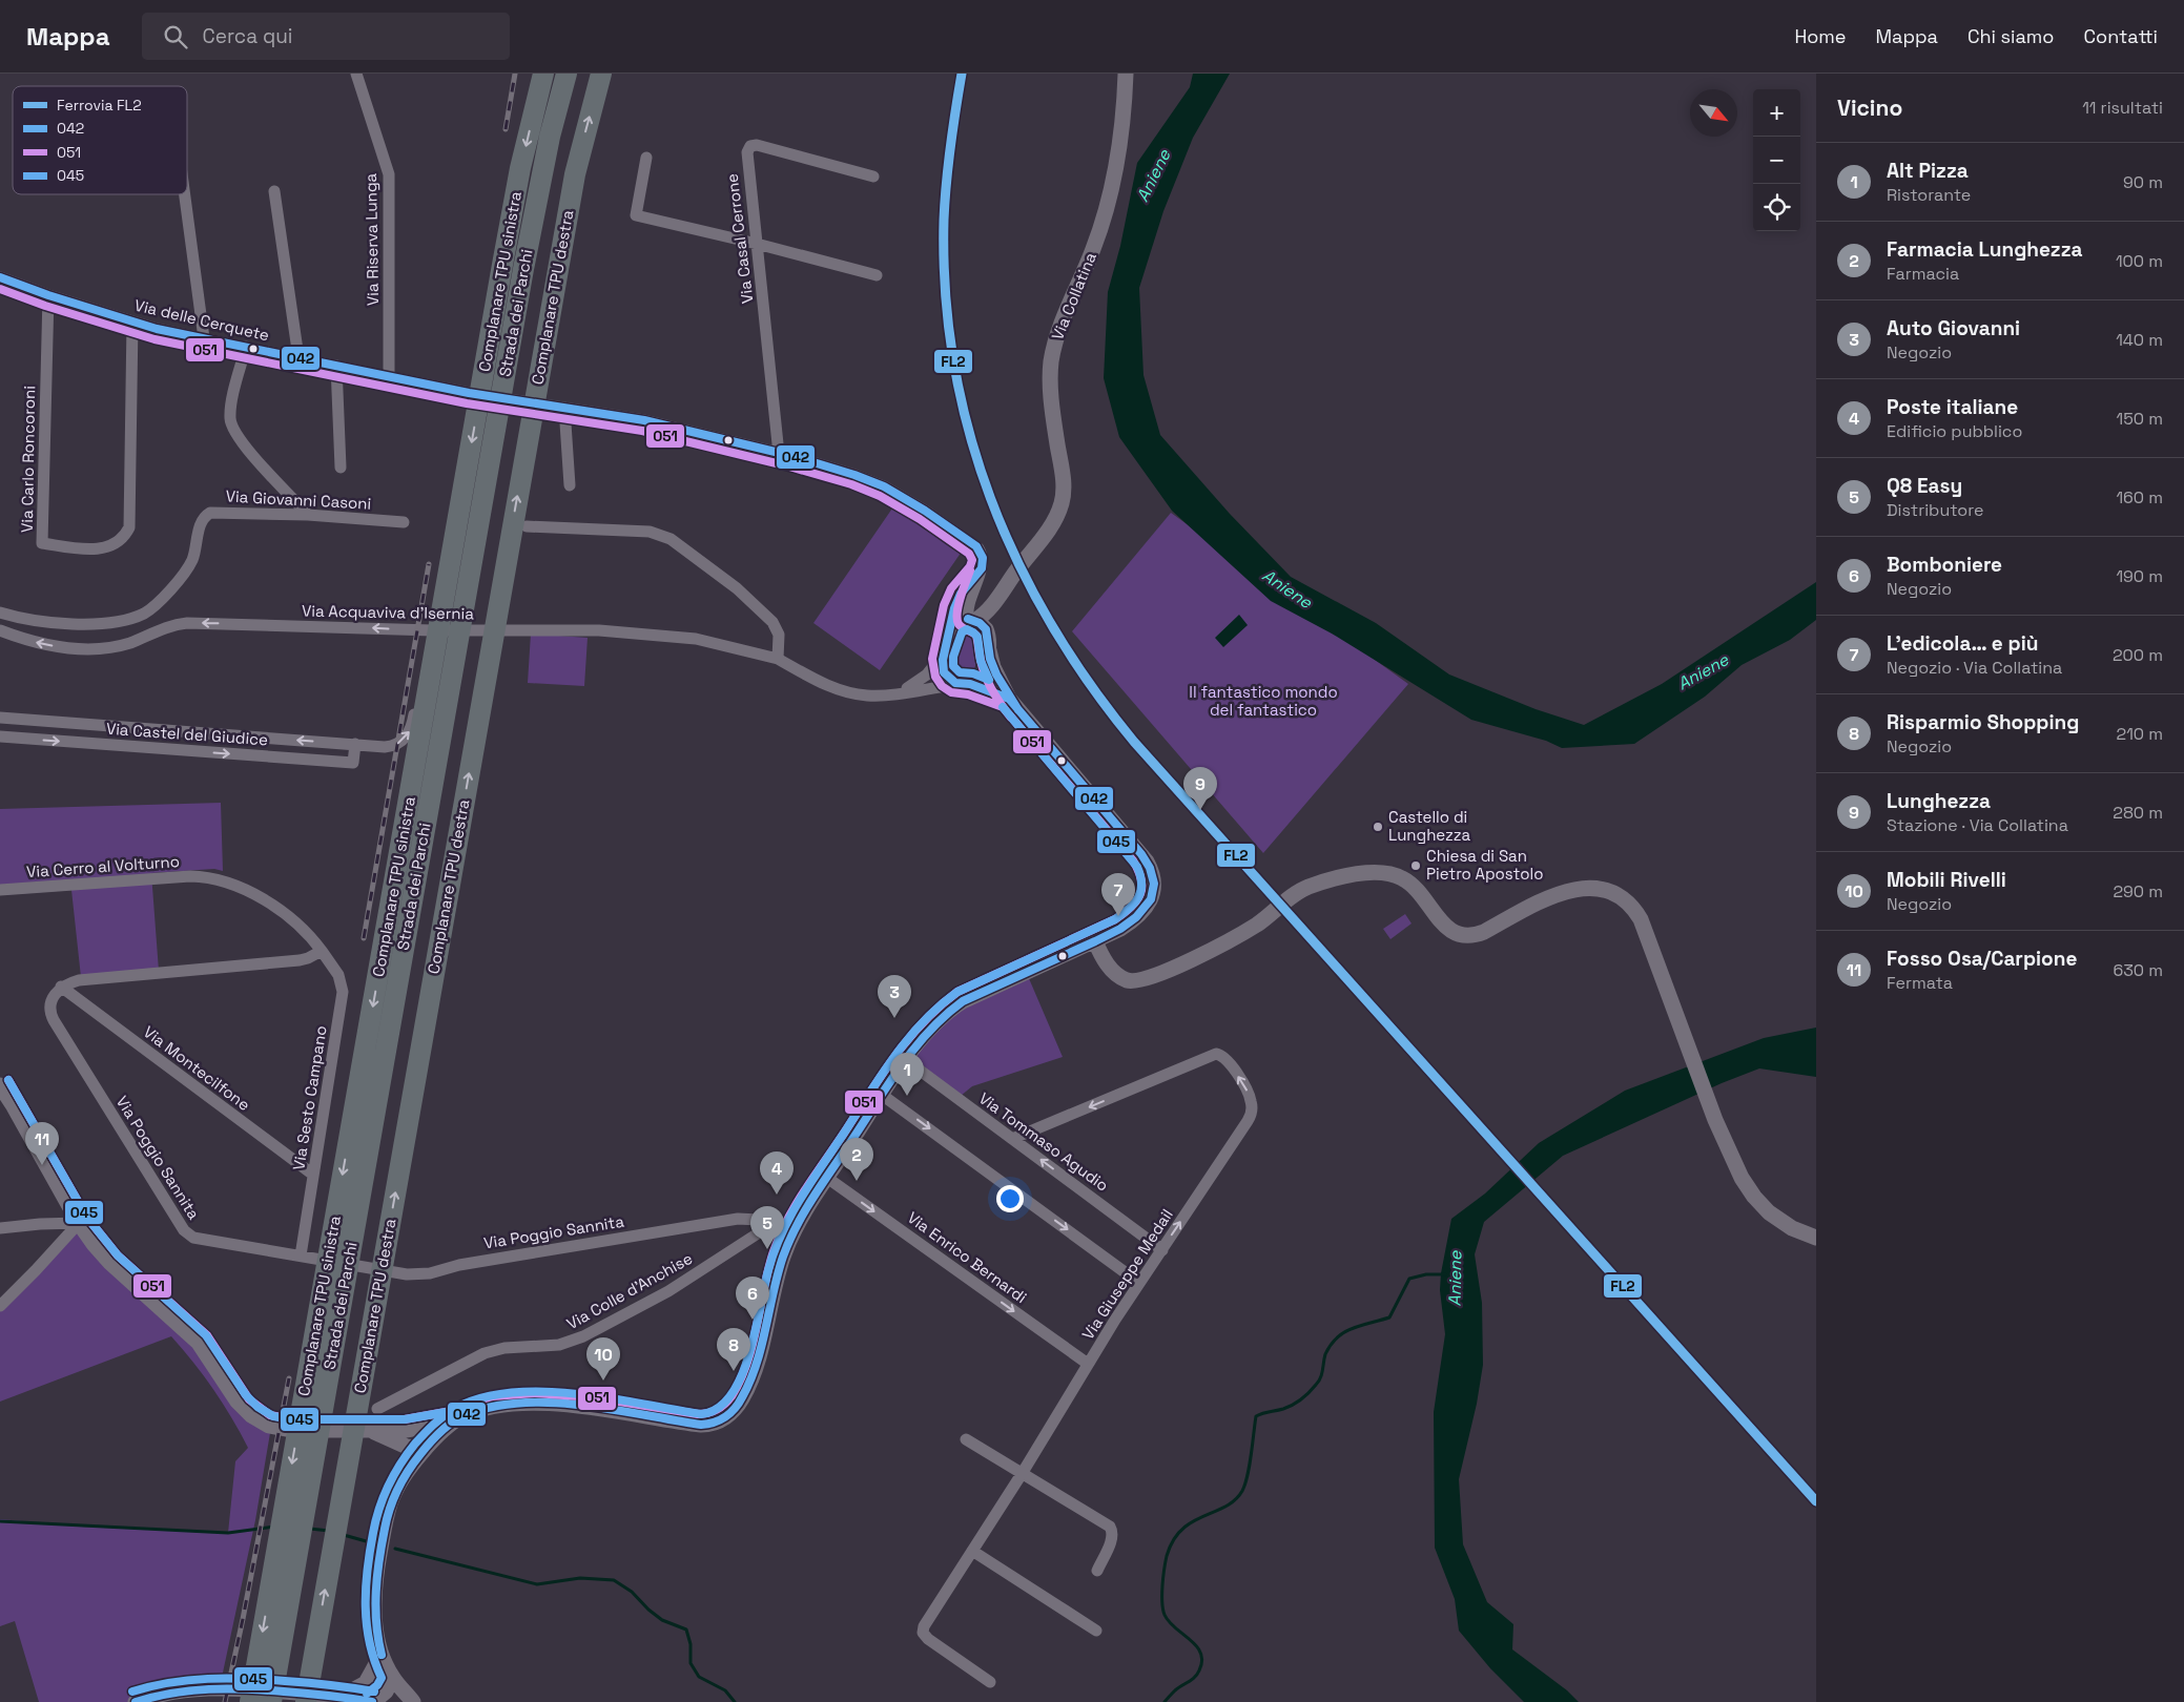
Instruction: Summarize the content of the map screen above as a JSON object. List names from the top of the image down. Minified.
{"streets":{"highway":["Complanare TPU sinistra","Complanare TPU destra","Strada dei Parchi"],"street":["Via Casal Cerrone","Via Riserva Lunga","Via Collatina","Via delle Cerquete","Via Carlo Roncoroni","Via Giovanni Casoni","Via Acquaviva d'Isernia","Via Castel del Giudice","Via Cerro al Volturno","Via Montecilfone","Via Sesto Campano","Via Tommaso Agudio","Via Poggio Sannita","Via Enrico Bernardi","Via Giuseppe Medail","Via Colle d'Anchise"]},"crossings":[["Via Casal Cerrone","Via delle Cerquete"],["Via Riserva Lunga","Via delle Cerquete"],["Complanare TPU sinistra","Complanare TPU destra"],["Complanare TPU sinistra","Strada dei Parchi"],["Complanare TPU destra","Strada dei Parchi"],["Via delle Cerquete","Via Carlo Roncoroni"],["Via Acquaviva d'Isernia","Via Castel del Giudice"],["Via Cerro al Volturno","Via Sesto Campano"],["Via Montecilfone","Via Sesto Campano"],["Via Montecilfone","Via Poggio Sannita"],["Via Sesto Campano","Via Poggio Sannita"],["Via Tommaso Agudio","Via Giuseppe Medail"],["Via Poggio Sannita","Via Colle d'Anchise"],["Via Enrico Bernardi","Via Giuseppe Medail"]],"one_way":["Complanare TPU sinistra","Complanare TPU destra","Via Acquaviva d'Isernia"],"water":["Aniene"],"parks":["Il fantastico mondo del fantastico"],"places":["Castello di Lunghezza","Chiesa di San Pietro Apostolo"],"lines":["rail line FL2","transit line 042","transit line 051","transit line 045"],"legend":["Ferrovia FL2","042","051","045"],"north":"bottom right","page":{"header":"Mappa","search":"Cerca qui","nav":["Home","Mappa","Chi siamo","Contatti"],"heading":["Vicino","11 risultati"],"map_buttons":["+","−"],"list":[{"mark":"1","name":"Alt Pizza","note":"Ristorante","value":"90 m"},{"mark":"2","name":"Farmacia Lunghezza","note":"Farmacia","value":"100 m"},{"mark":"3","name":"Auto Giovanni","note":"Negozio","value":"140 m"},{"mark":"4","name":"Poste italiane","note":"Edificio pubblico","value":"150 m"},{"mark":"5","name":"Q8 Easy","note":"Distributore","value":"160 m"},{"mark":"6","name":"Bomboniere","note":"Negozio","value":"190 m"},{"mark":"7","name":"L'edicola… e più","note":"Negozio · Via Collatina","value":"200 m"},{"mark":"8","name":"Risparmio Shopping","note":"Negozio","value":"210 m"},{"mark":"9","name":"Lunghezza","note":"Stazione · Via Collatina","value":"280 m"},{"mark":"10","name":"Mobili Rivelli","note":"Negozio","value":"290 m"},{"mark":"11","name":"Fosso Osa/Carpione","note":"Fermata","value":"630 m"}],"pins":["9","7","3","1","11","2","4","5","6","8","10"]}}
